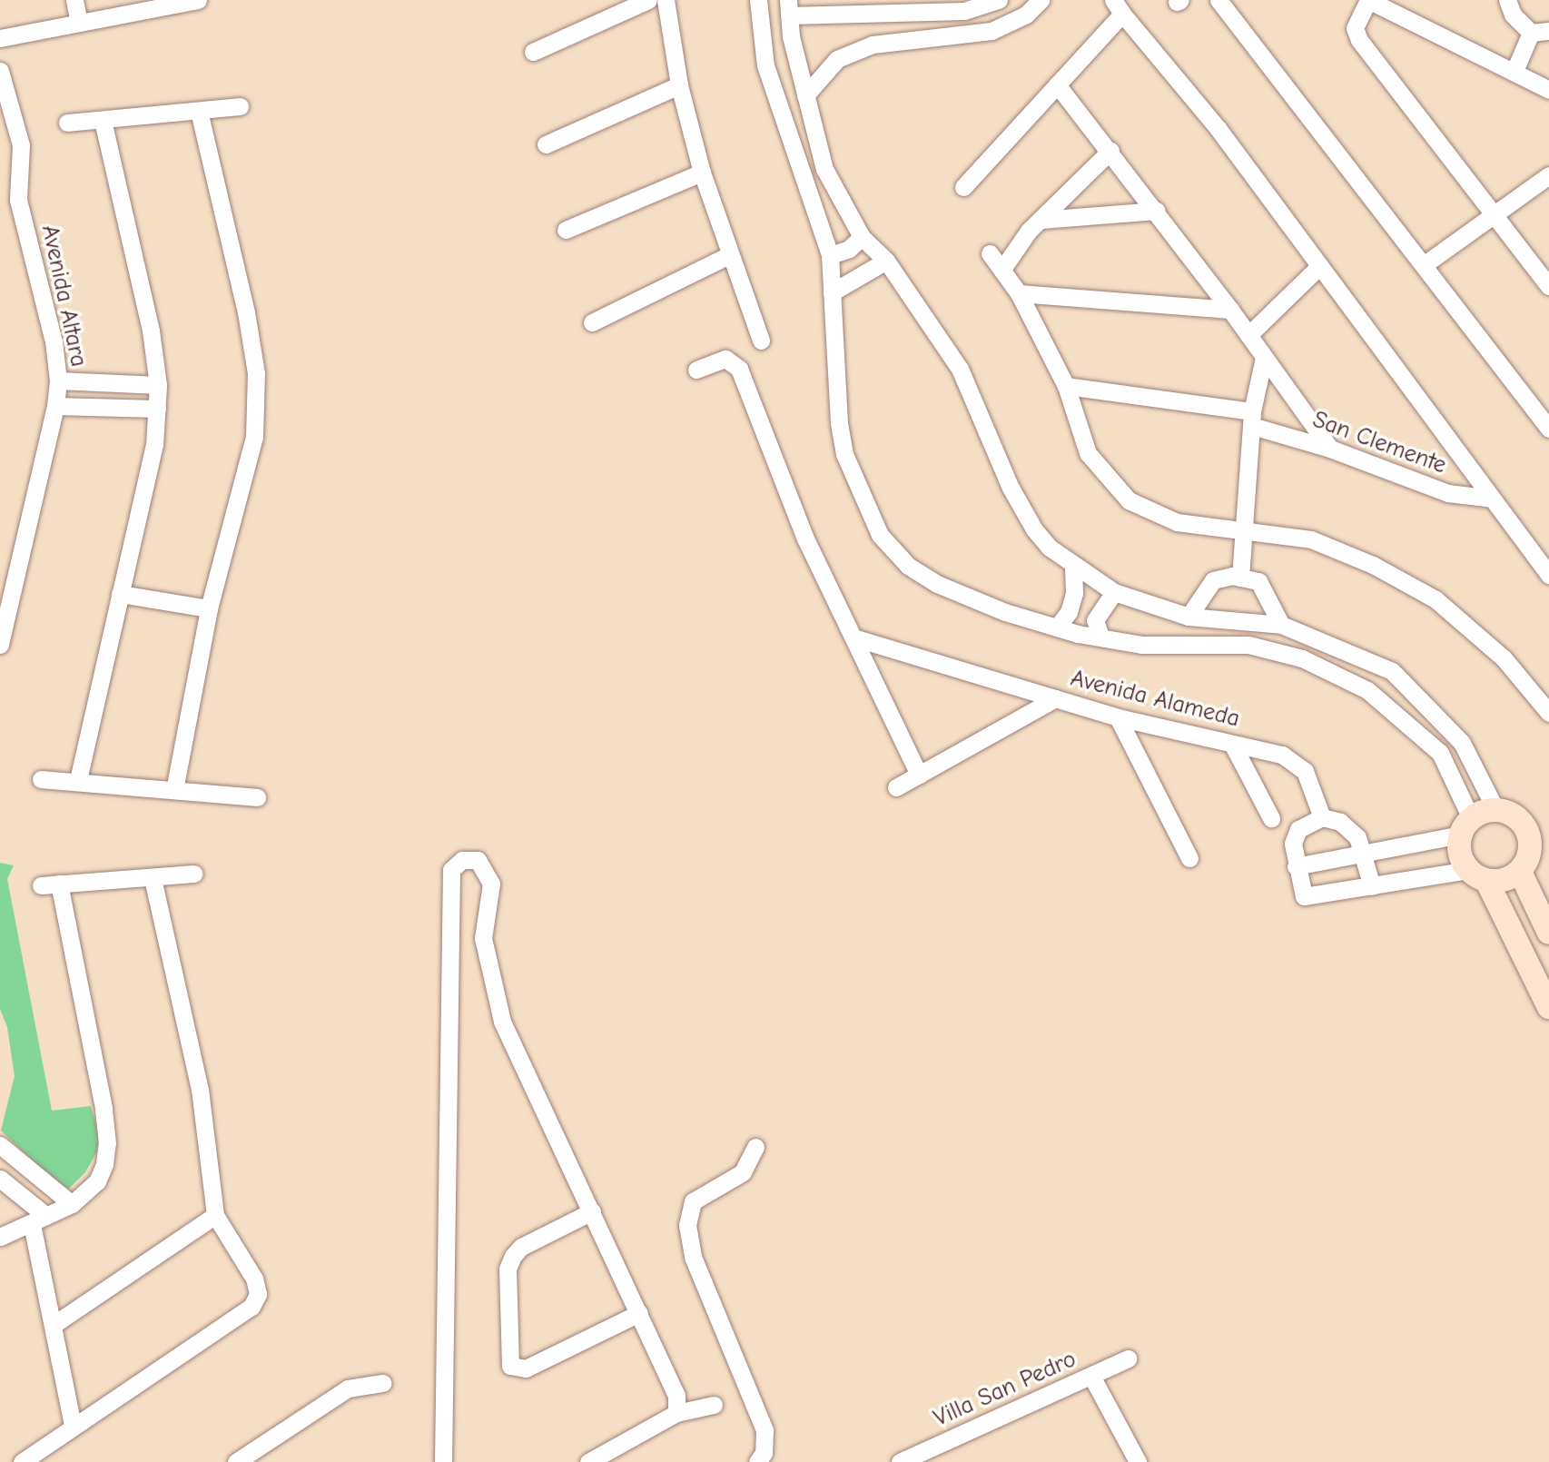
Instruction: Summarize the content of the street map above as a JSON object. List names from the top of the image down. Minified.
{"streets":{"street":["Avenida Altara","San Clemente","Avenida Alameda","Villa San Pedro"]}}
